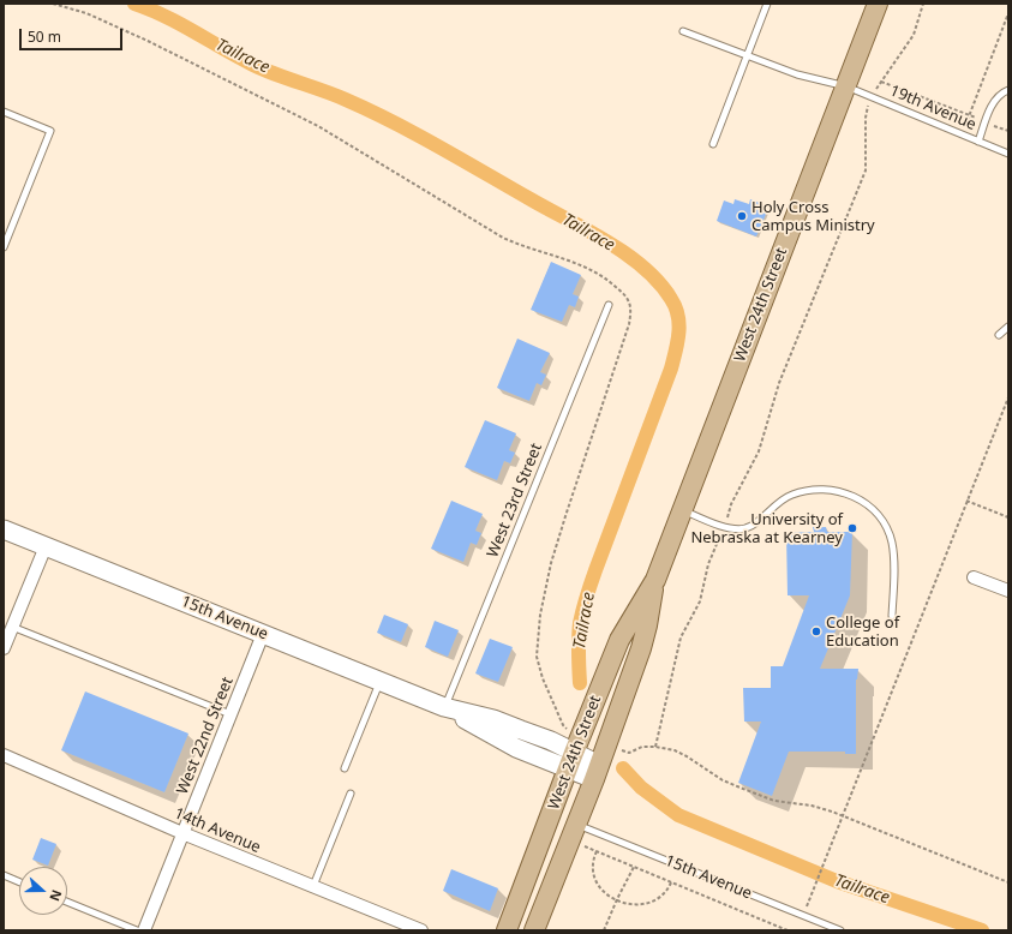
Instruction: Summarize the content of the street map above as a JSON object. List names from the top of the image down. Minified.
{"streets":{"main road":["West 24th Street"],"street":["15th Avenue","West 22nd Street","14th Avenue"],"lane":["19th Avenue","West 23rd Street"]},"crossings":[["19th Avenue","West 24th Street"],["West 24th Street","15th Avenue"],["West 23rd Street","15th Avenue"],["15th Avenue","West 22nd Street"],["West 22nd Street","14th Avenue"]],"water":["Tailrace"],"places":["Holy Cross Campus Ministry","University of Nebraska at Kearney","College of Education"],"scale_bar":"50 m","north":"right"}
